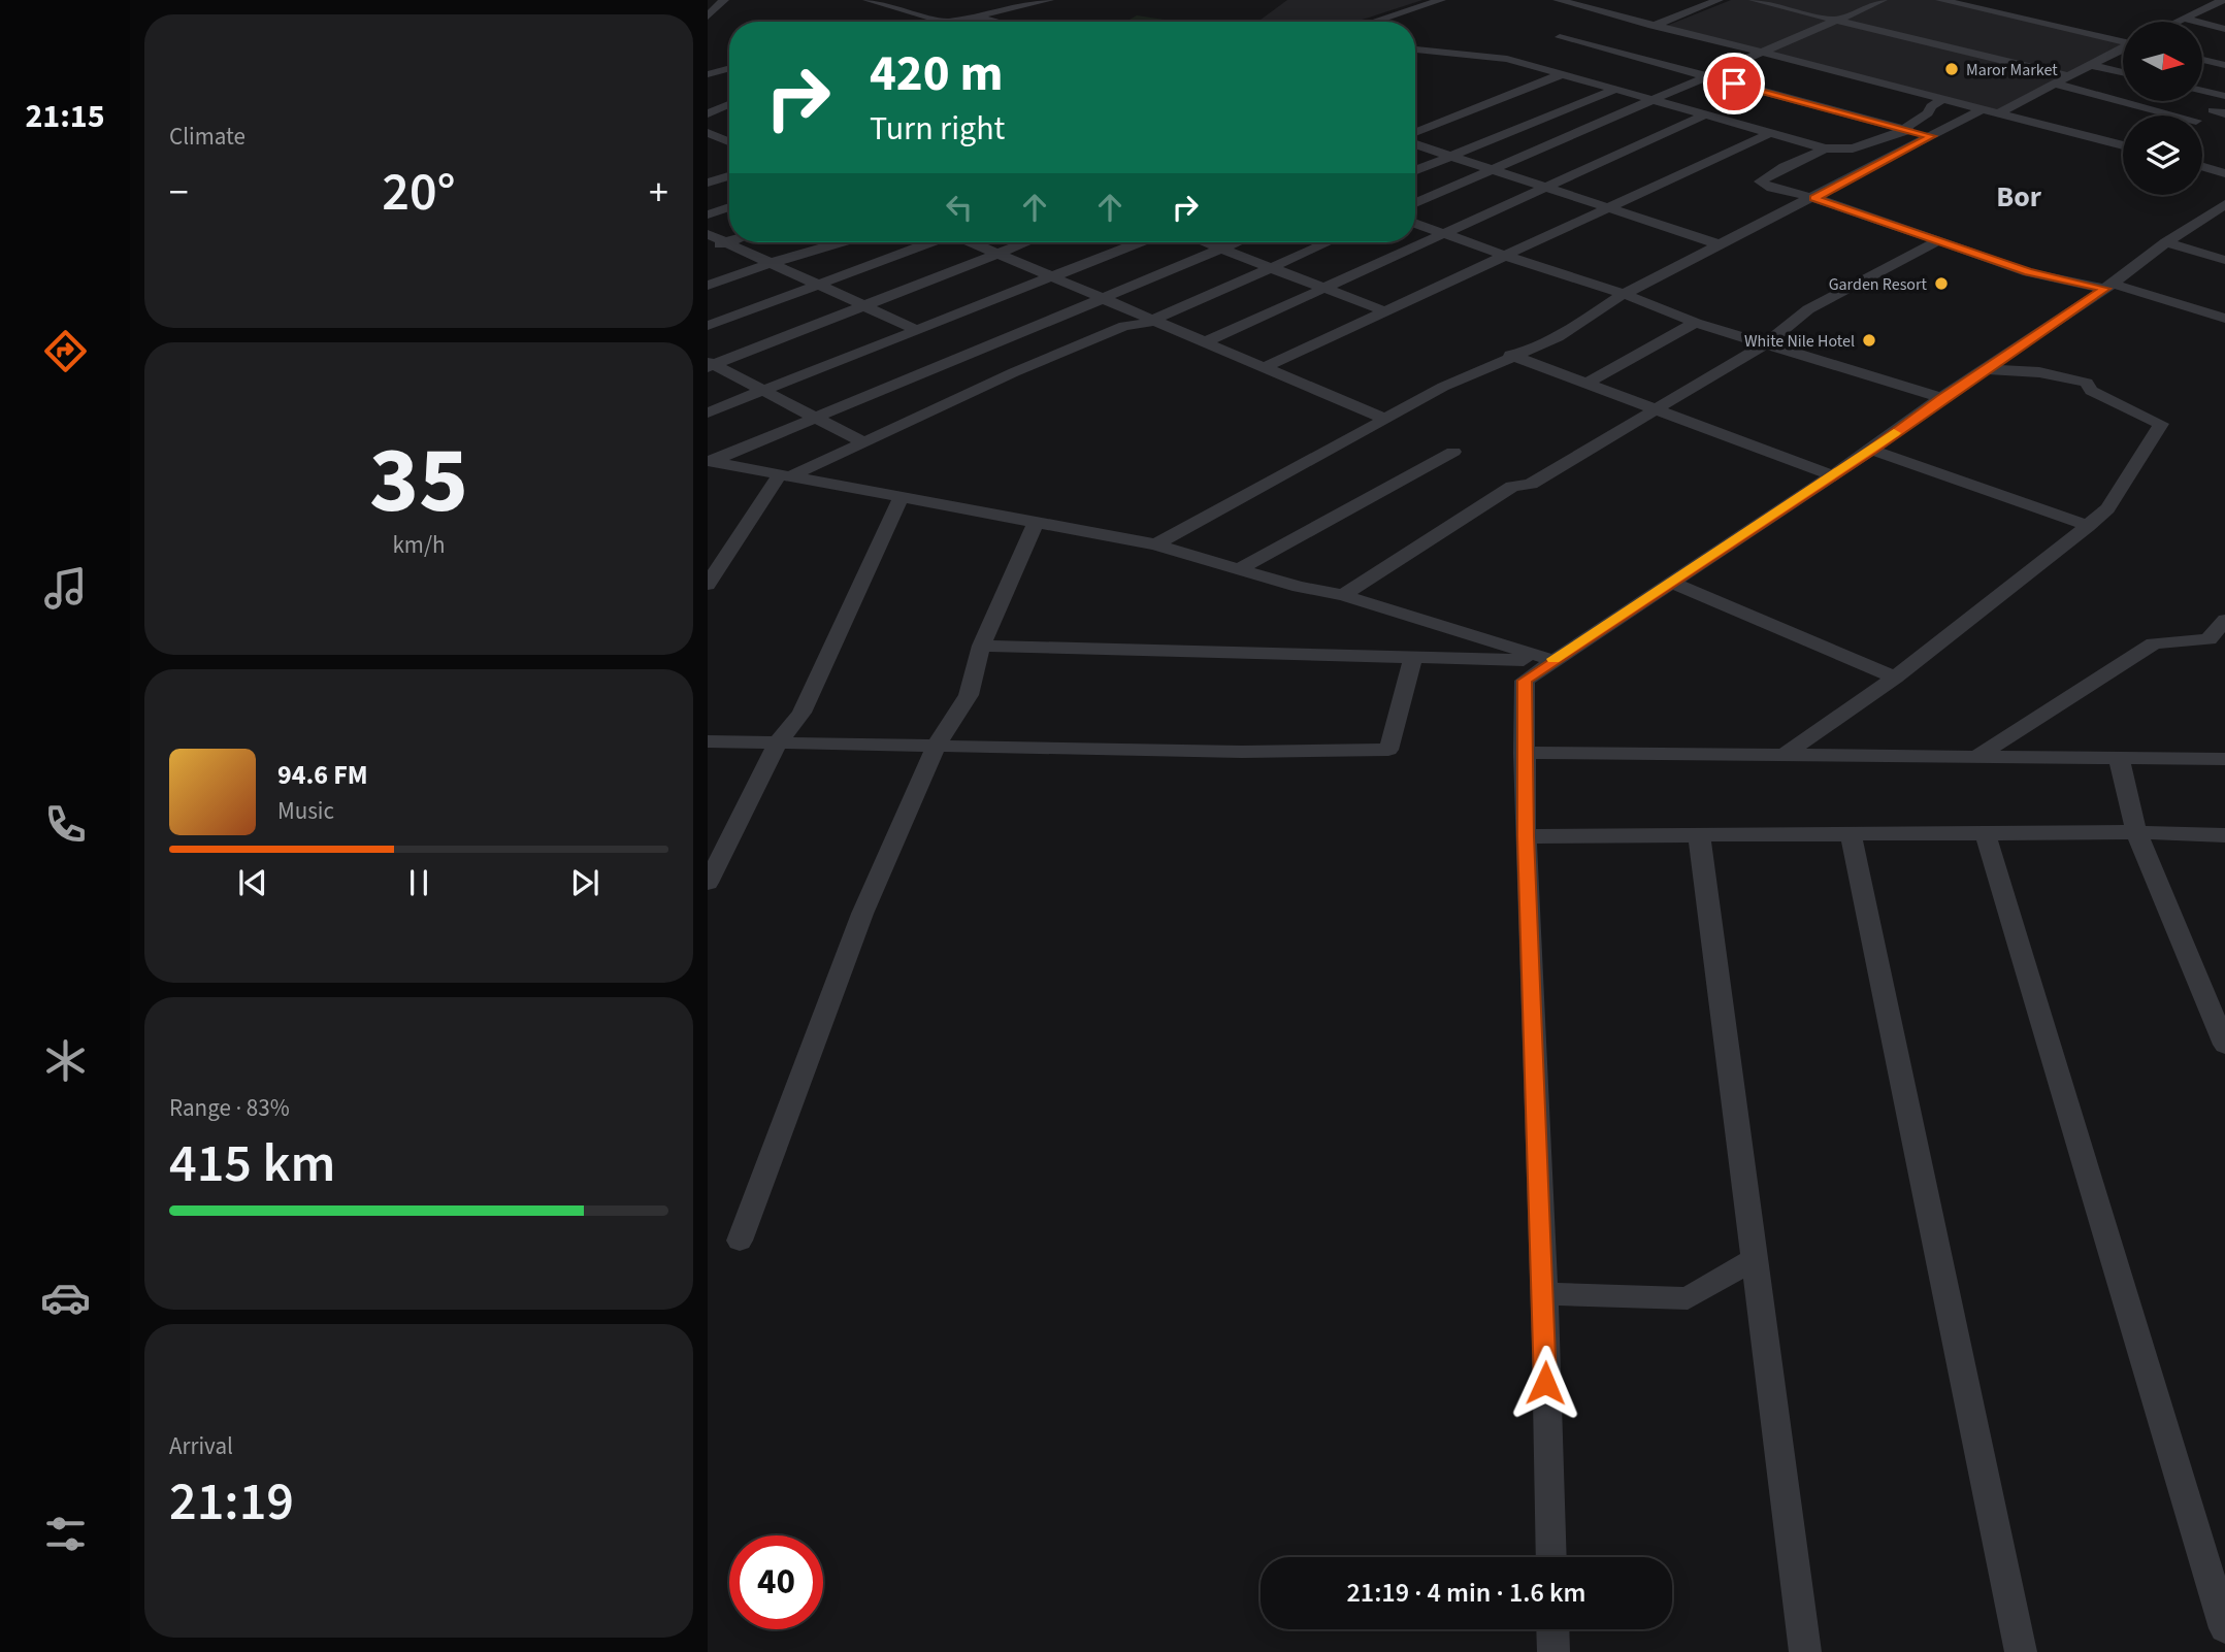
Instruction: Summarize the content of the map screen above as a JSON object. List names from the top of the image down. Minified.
{"districts":["Bor"],"places":["Maror Market","Garden Resort","White Nile Hotel"],"north":"right","page":{"tabs":"21:15","tile":["Climate",["35","km/h"],["Range · 83%","415 km"],["Arrival","21:19"]],"turn":["420 m","Turn right"],"heat":["−","20°","+"],"song":["94.6 FM","Music"],"limit":"40","trip":"21:19 · 4 min · 1.6 km"}}
